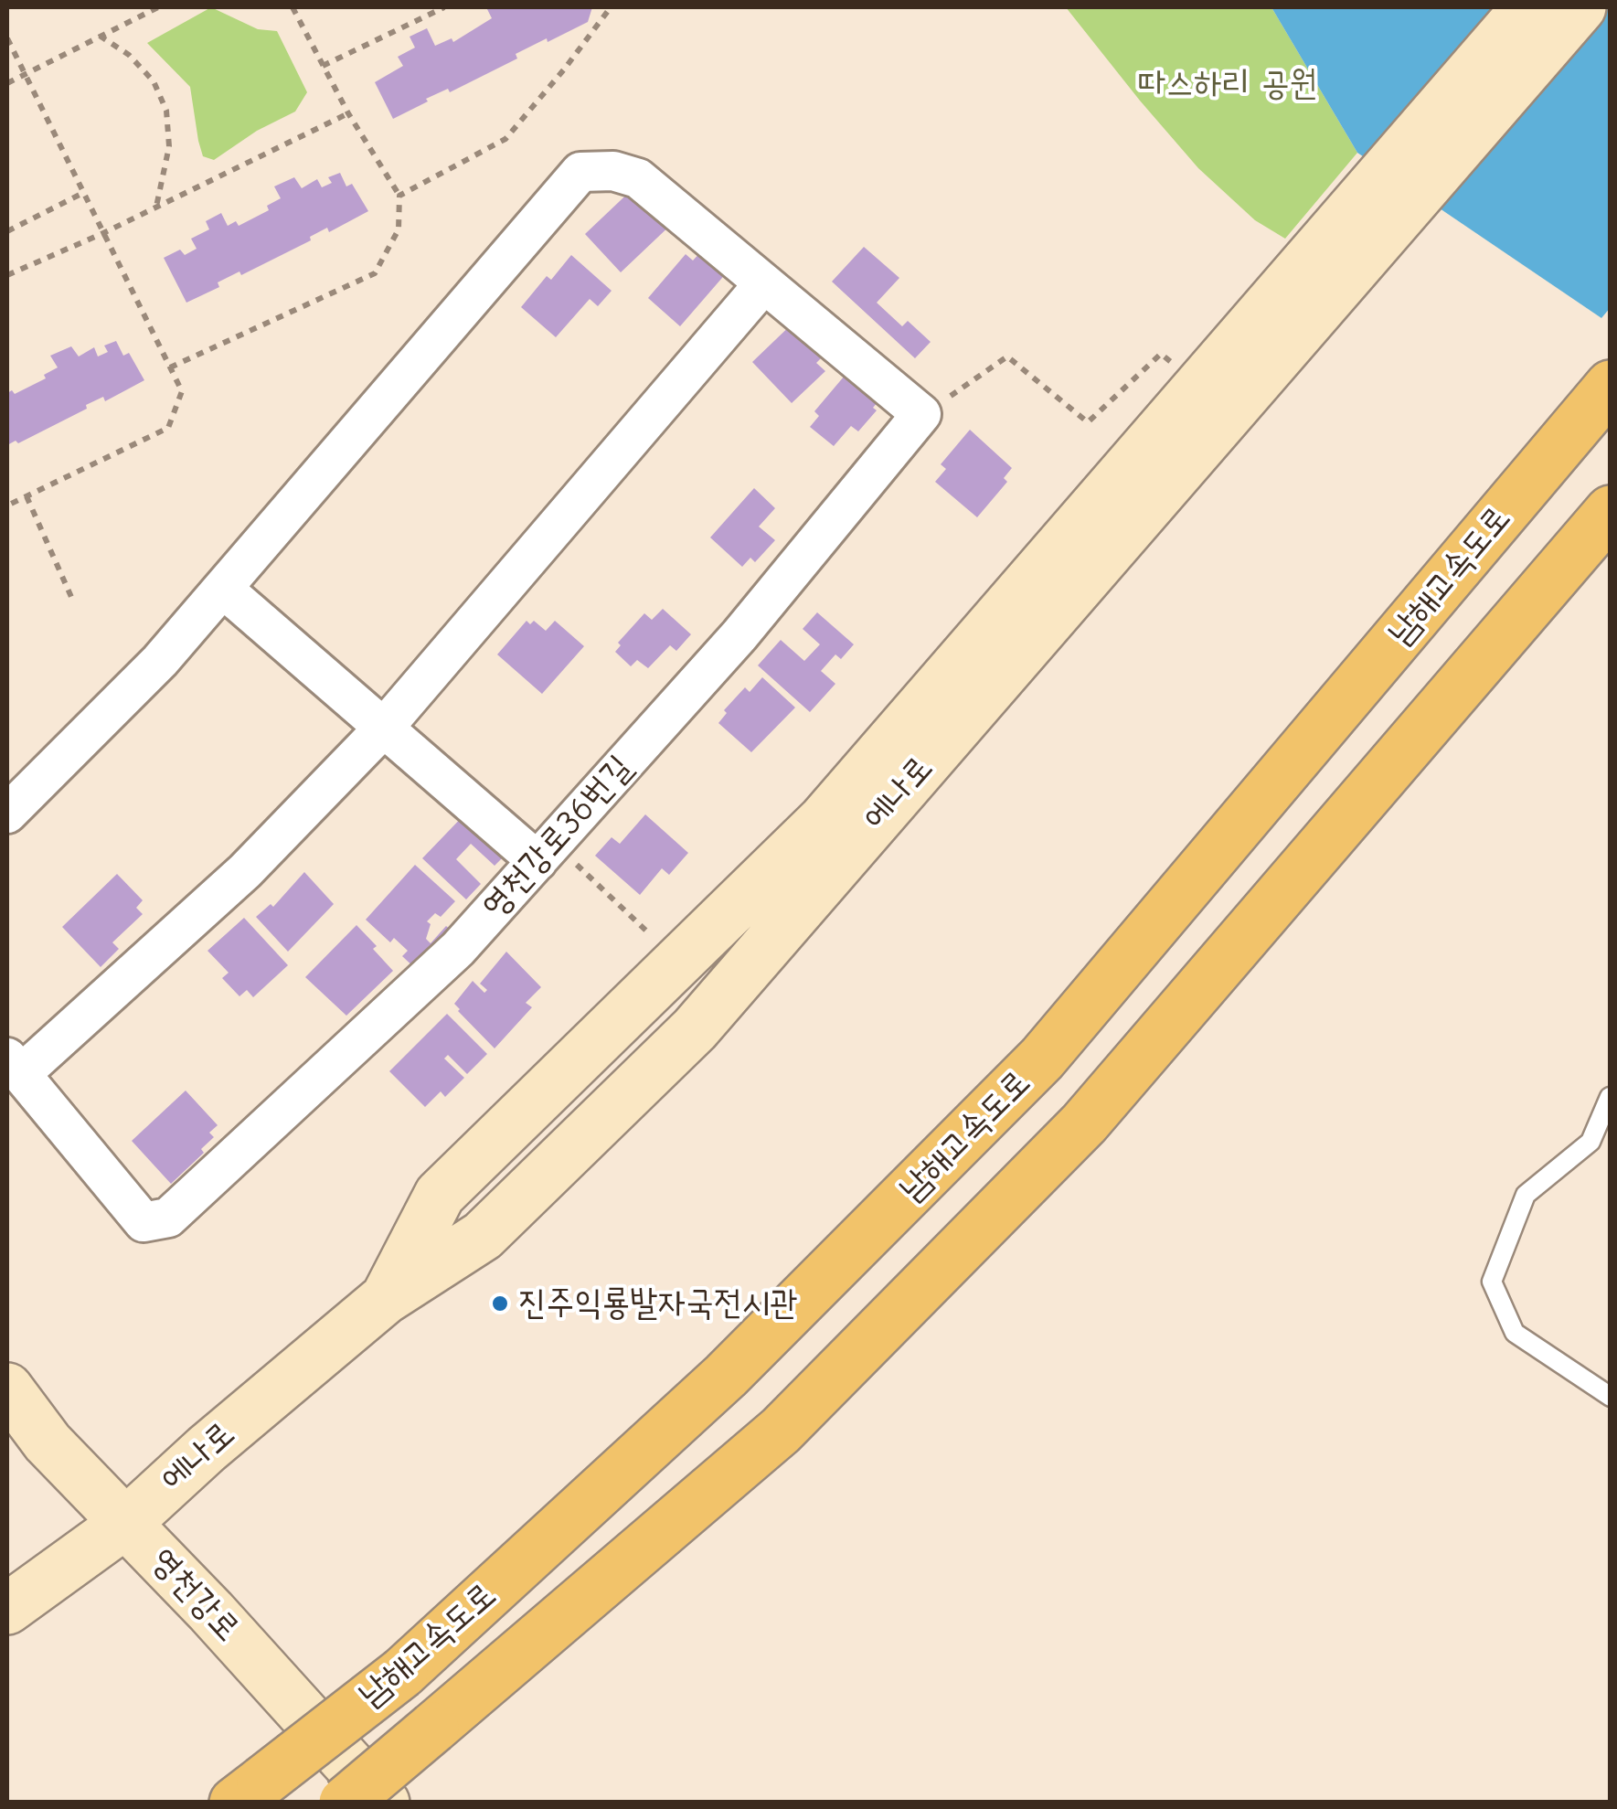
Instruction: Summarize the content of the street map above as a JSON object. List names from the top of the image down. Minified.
{"streets":{"highway":["남해고속도로"],"street":["에나로","영천강로36번길","영천강로"]},"crossings":[["에나로","영천강로"]],"parks":["따스하리 공원"],"places":["진주익룡발자국전시관"]}
